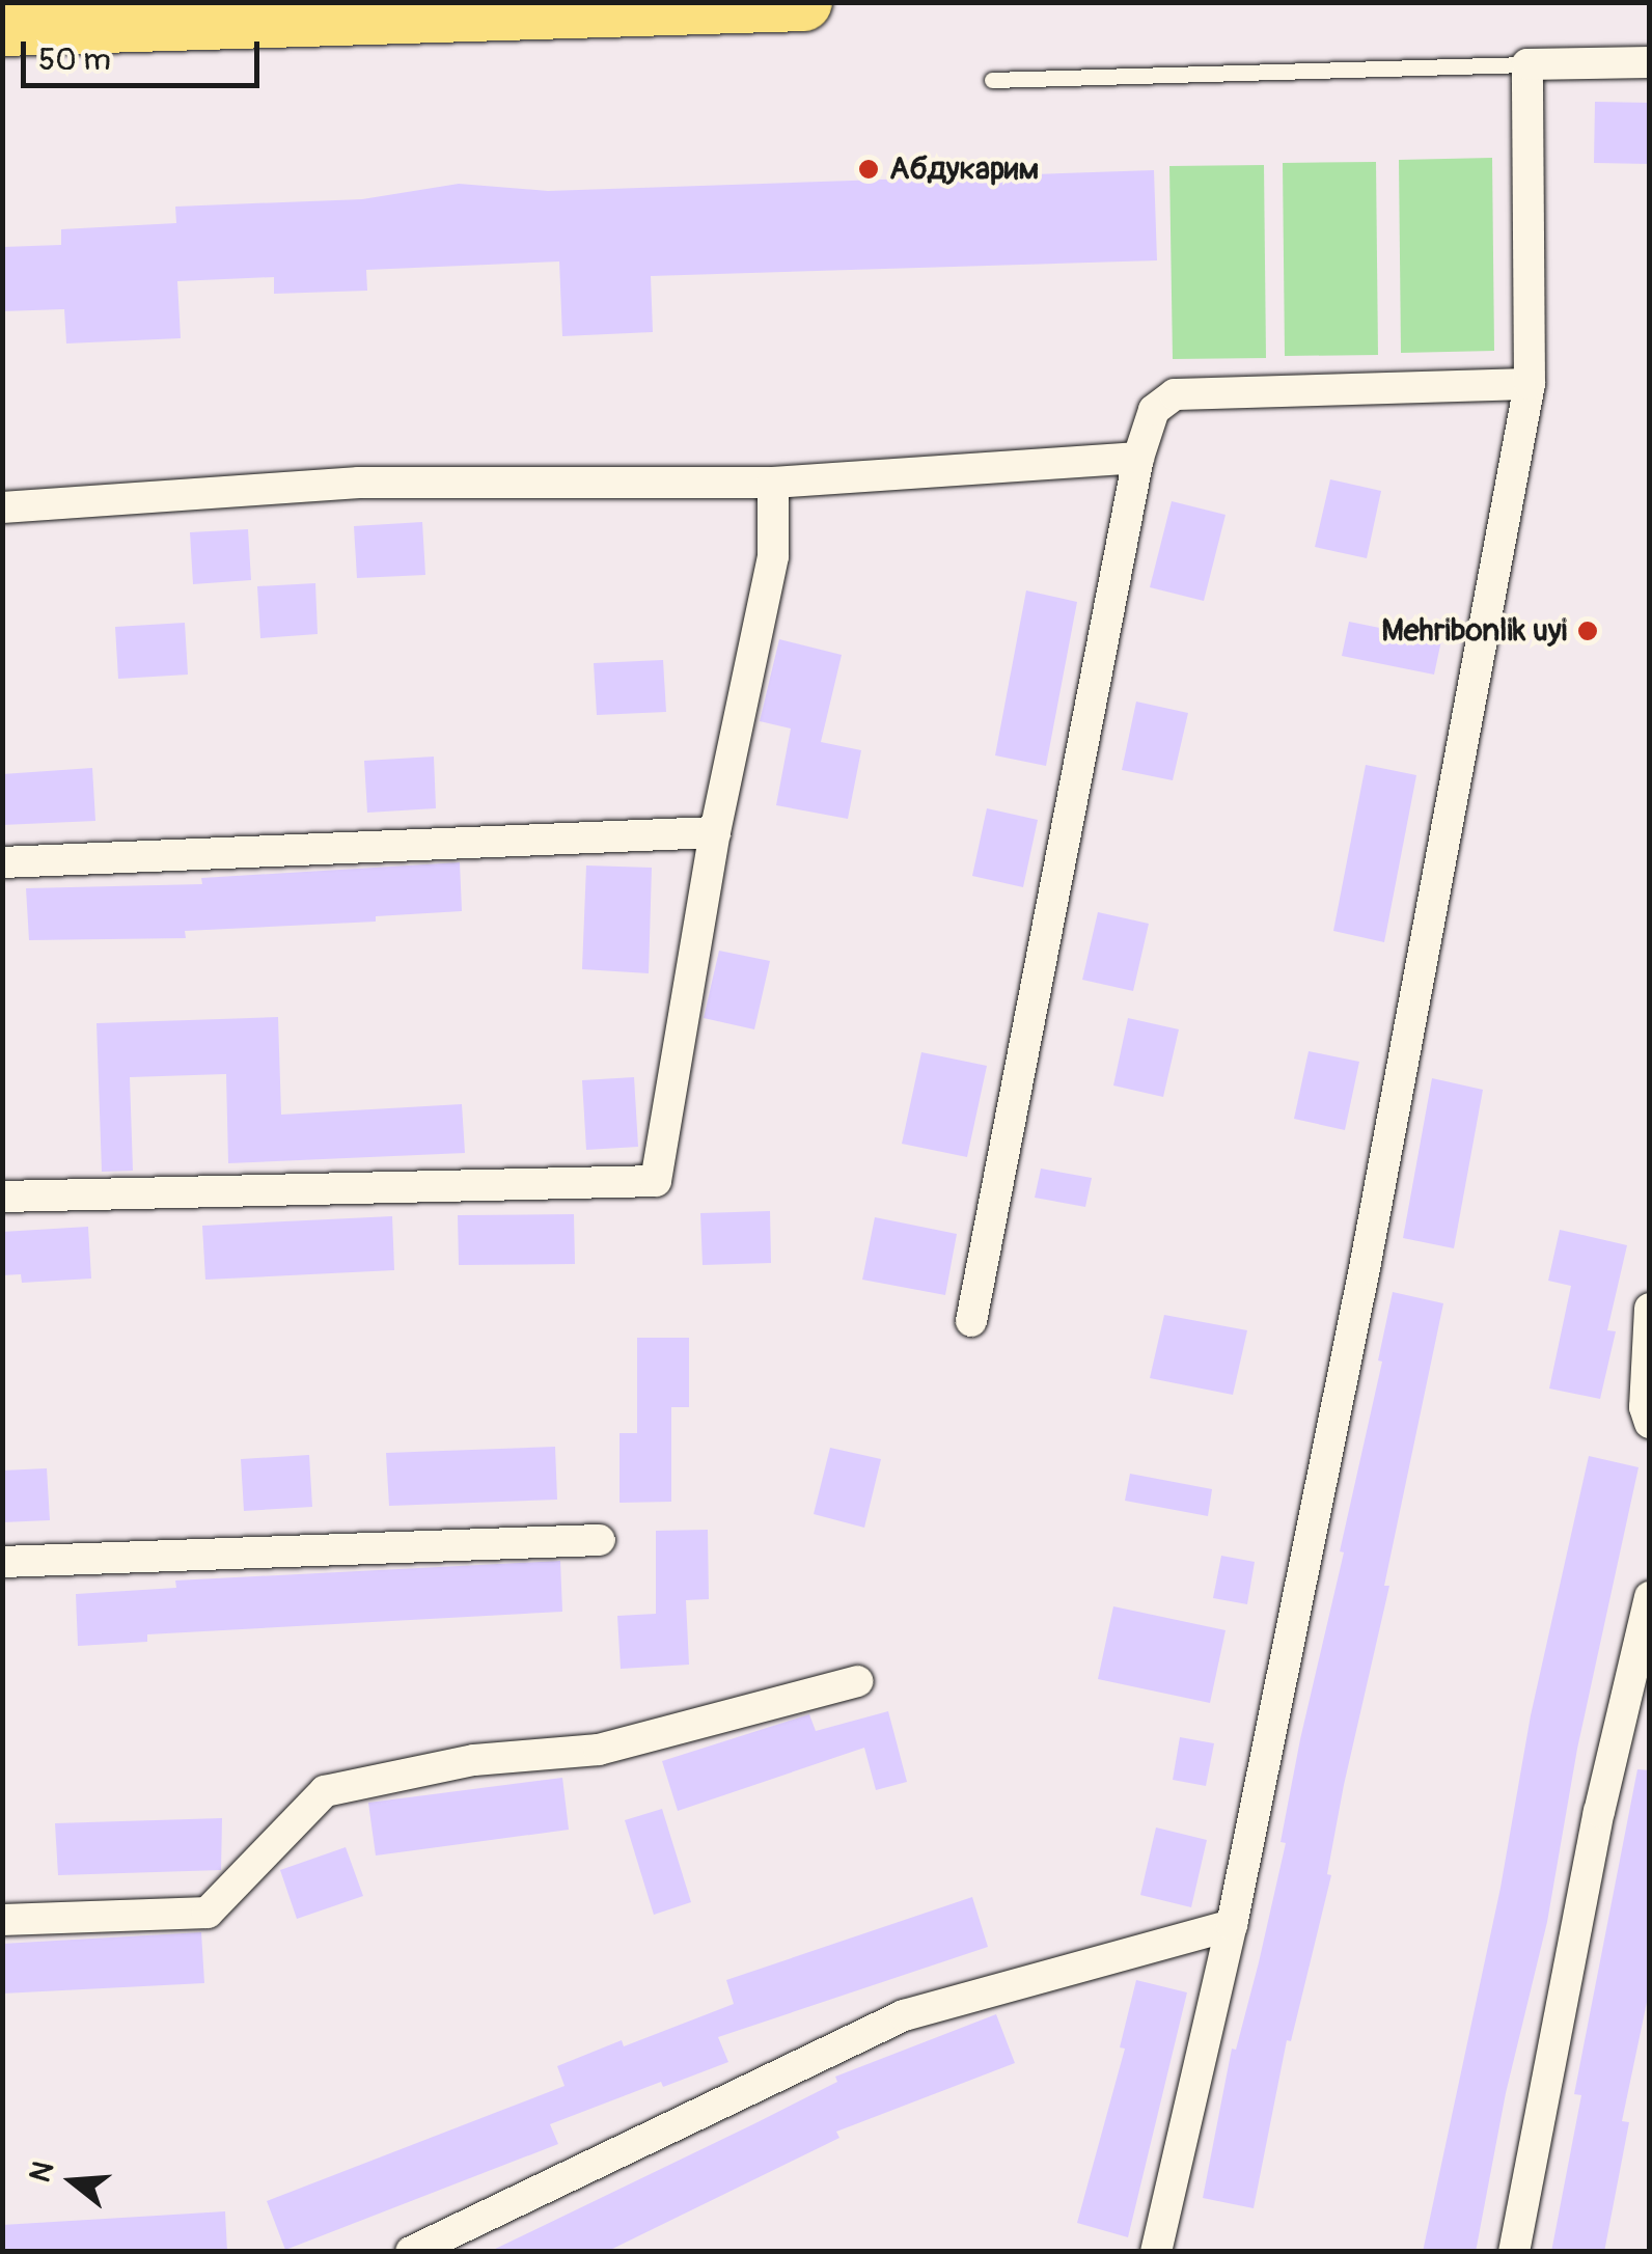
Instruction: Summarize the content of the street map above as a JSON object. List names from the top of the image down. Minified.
{"places":["Абдукарим","Mehribonlik uyi"],"scale_bar":"50 m","north":"left"}
